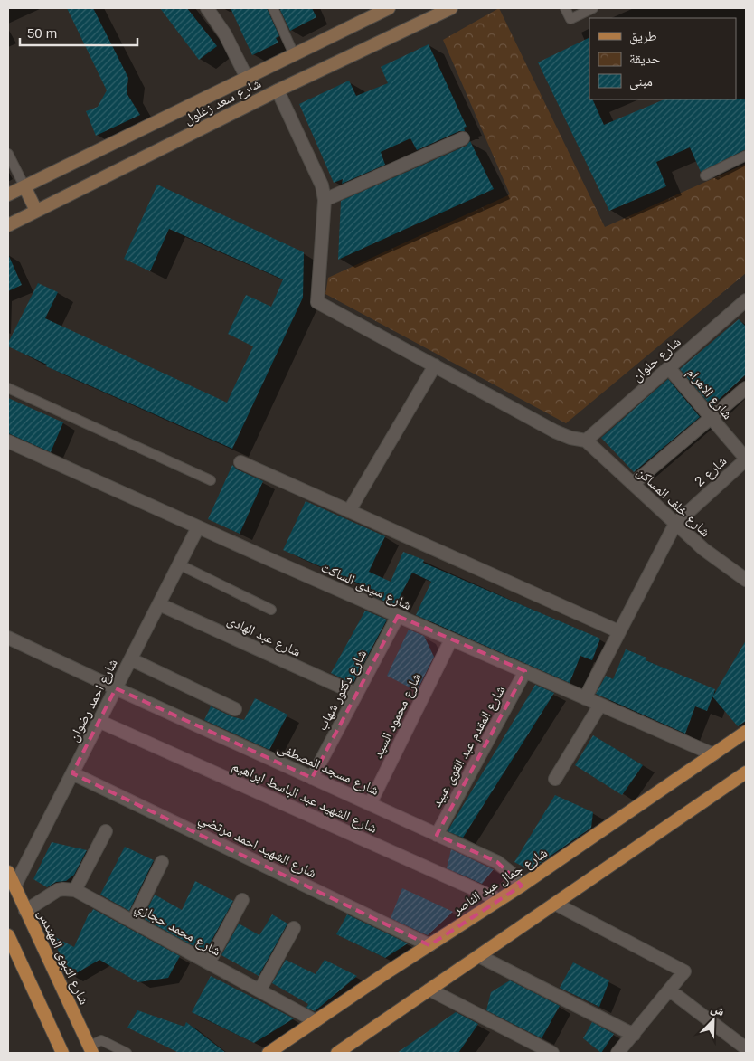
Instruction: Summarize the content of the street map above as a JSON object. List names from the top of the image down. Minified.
{"streets":{"main road":["شارع سعد زغلول","شارع جمال عبد الناصر","شارع النبوى المهندس"],"street":["شارع حلوان","شارع الاهرام","شارع 2","شارع خلف المساكن","شارع سيدى الساكت","شارع عبد الهادى","شارع دكتور شهاب","شارع احمد رضوان","شارع محمود السيد","شارع المقدم عبد القوى عبيد","شارع مسجد المصطفى","شارع الشهيد عبد الباسط ابراهيم","شارع الشهيد احمد مرتضي","شارع محمد حجازي"]},"crossings":[["شارع حلوان","شارع الاهرام"],["شارع حلوان","شارع خلف المساكن"],["شارع الاهرام","شارع 2"],["شارع 2","شارع خلف المساكن"],["شارع 2","شارع سيدى الساكت"],["شارع سيدى الساكت","شارع دكتور شهاب"],["شارع سيدى الساكت","شارع احمد رضوان"],["شارع سيدى الساكت","شارع محمود السيد"],["شارع سيدى الساكت","شارع المقدم عبد القوى عبيد"],["شارع سيدى الساكت","شارع جمال عبد الناصر"],["شارع عبد الهادى","شارع دكتور شهاب"],["شارع عبد الهادى","شارع احمد رضوان"],["شارع دكتور شهاب","شارع مسجد المصطفى"],["شارع احمد رضوان","شارع مسجد المصطفى"],["شارع احمد رضوان","شارع الشهيد عبد الباسط ابراهيم"],["شارع احمد رضوان","شارع الشهيد احمد مرتضي"],["شارع احمد رضوان","شارع النبوى المهندس"],["شارع محمود السيد","شارع مسجد المصطفى"],["شارع المقدم عبد القوى عبيد","شارع مسجد المصطفى"],["شارع مسجد المصطفى","شارع جمال عبد الناصر"],["شارع الشهيد عبد الباسط ابراهيم","شارع جمال عبد الناصر"],["شارع الشهيد احمد مرتضي","شارع جمال عبد الناصر"],["شارع جمال عبد الناصر","شارع محمد حجازي"]],"legend":["طريق","حديقة","مبنى"],"scale_bar":"50 m","north":"top right"}
